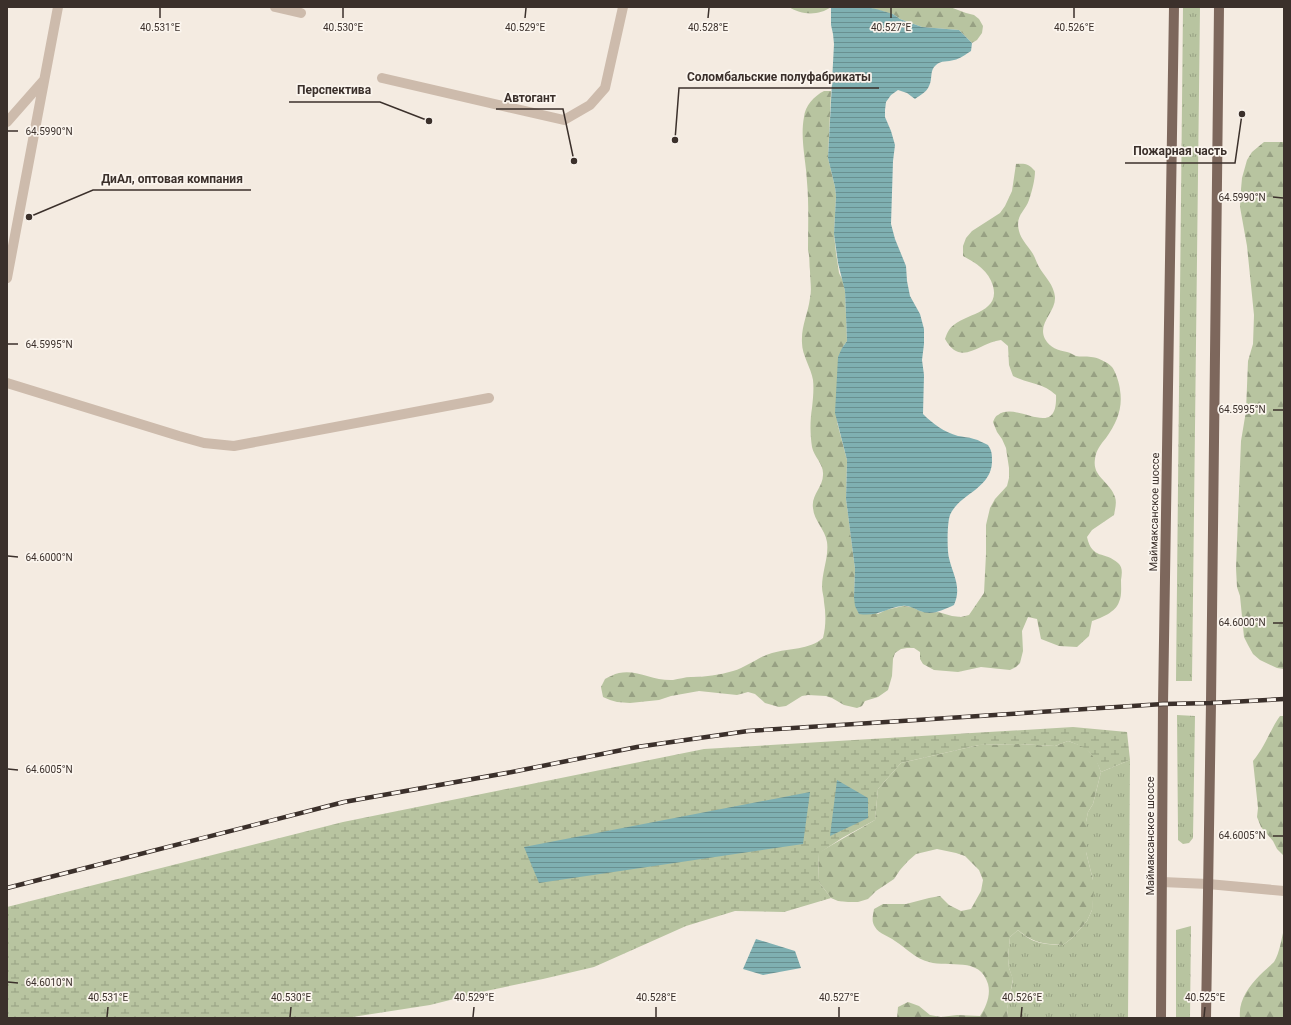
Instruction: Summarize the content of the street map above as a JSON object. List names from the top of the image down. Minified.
{"streets":{"main road":["Маймаксанское шоссе"]},"places":["Пожарная часть","Перспектива","Соломбальские полуфабрикаты","Автогант","ДиАл, оптовая компания"],"coordinates":["40.531°E","40.530°E","40.529°E","40.528°E","40.527°E","40.526°E","64.5990°N","64.5995°N","64.6000°N","64.6005°N","64.6010°N","40.525°E"]}
